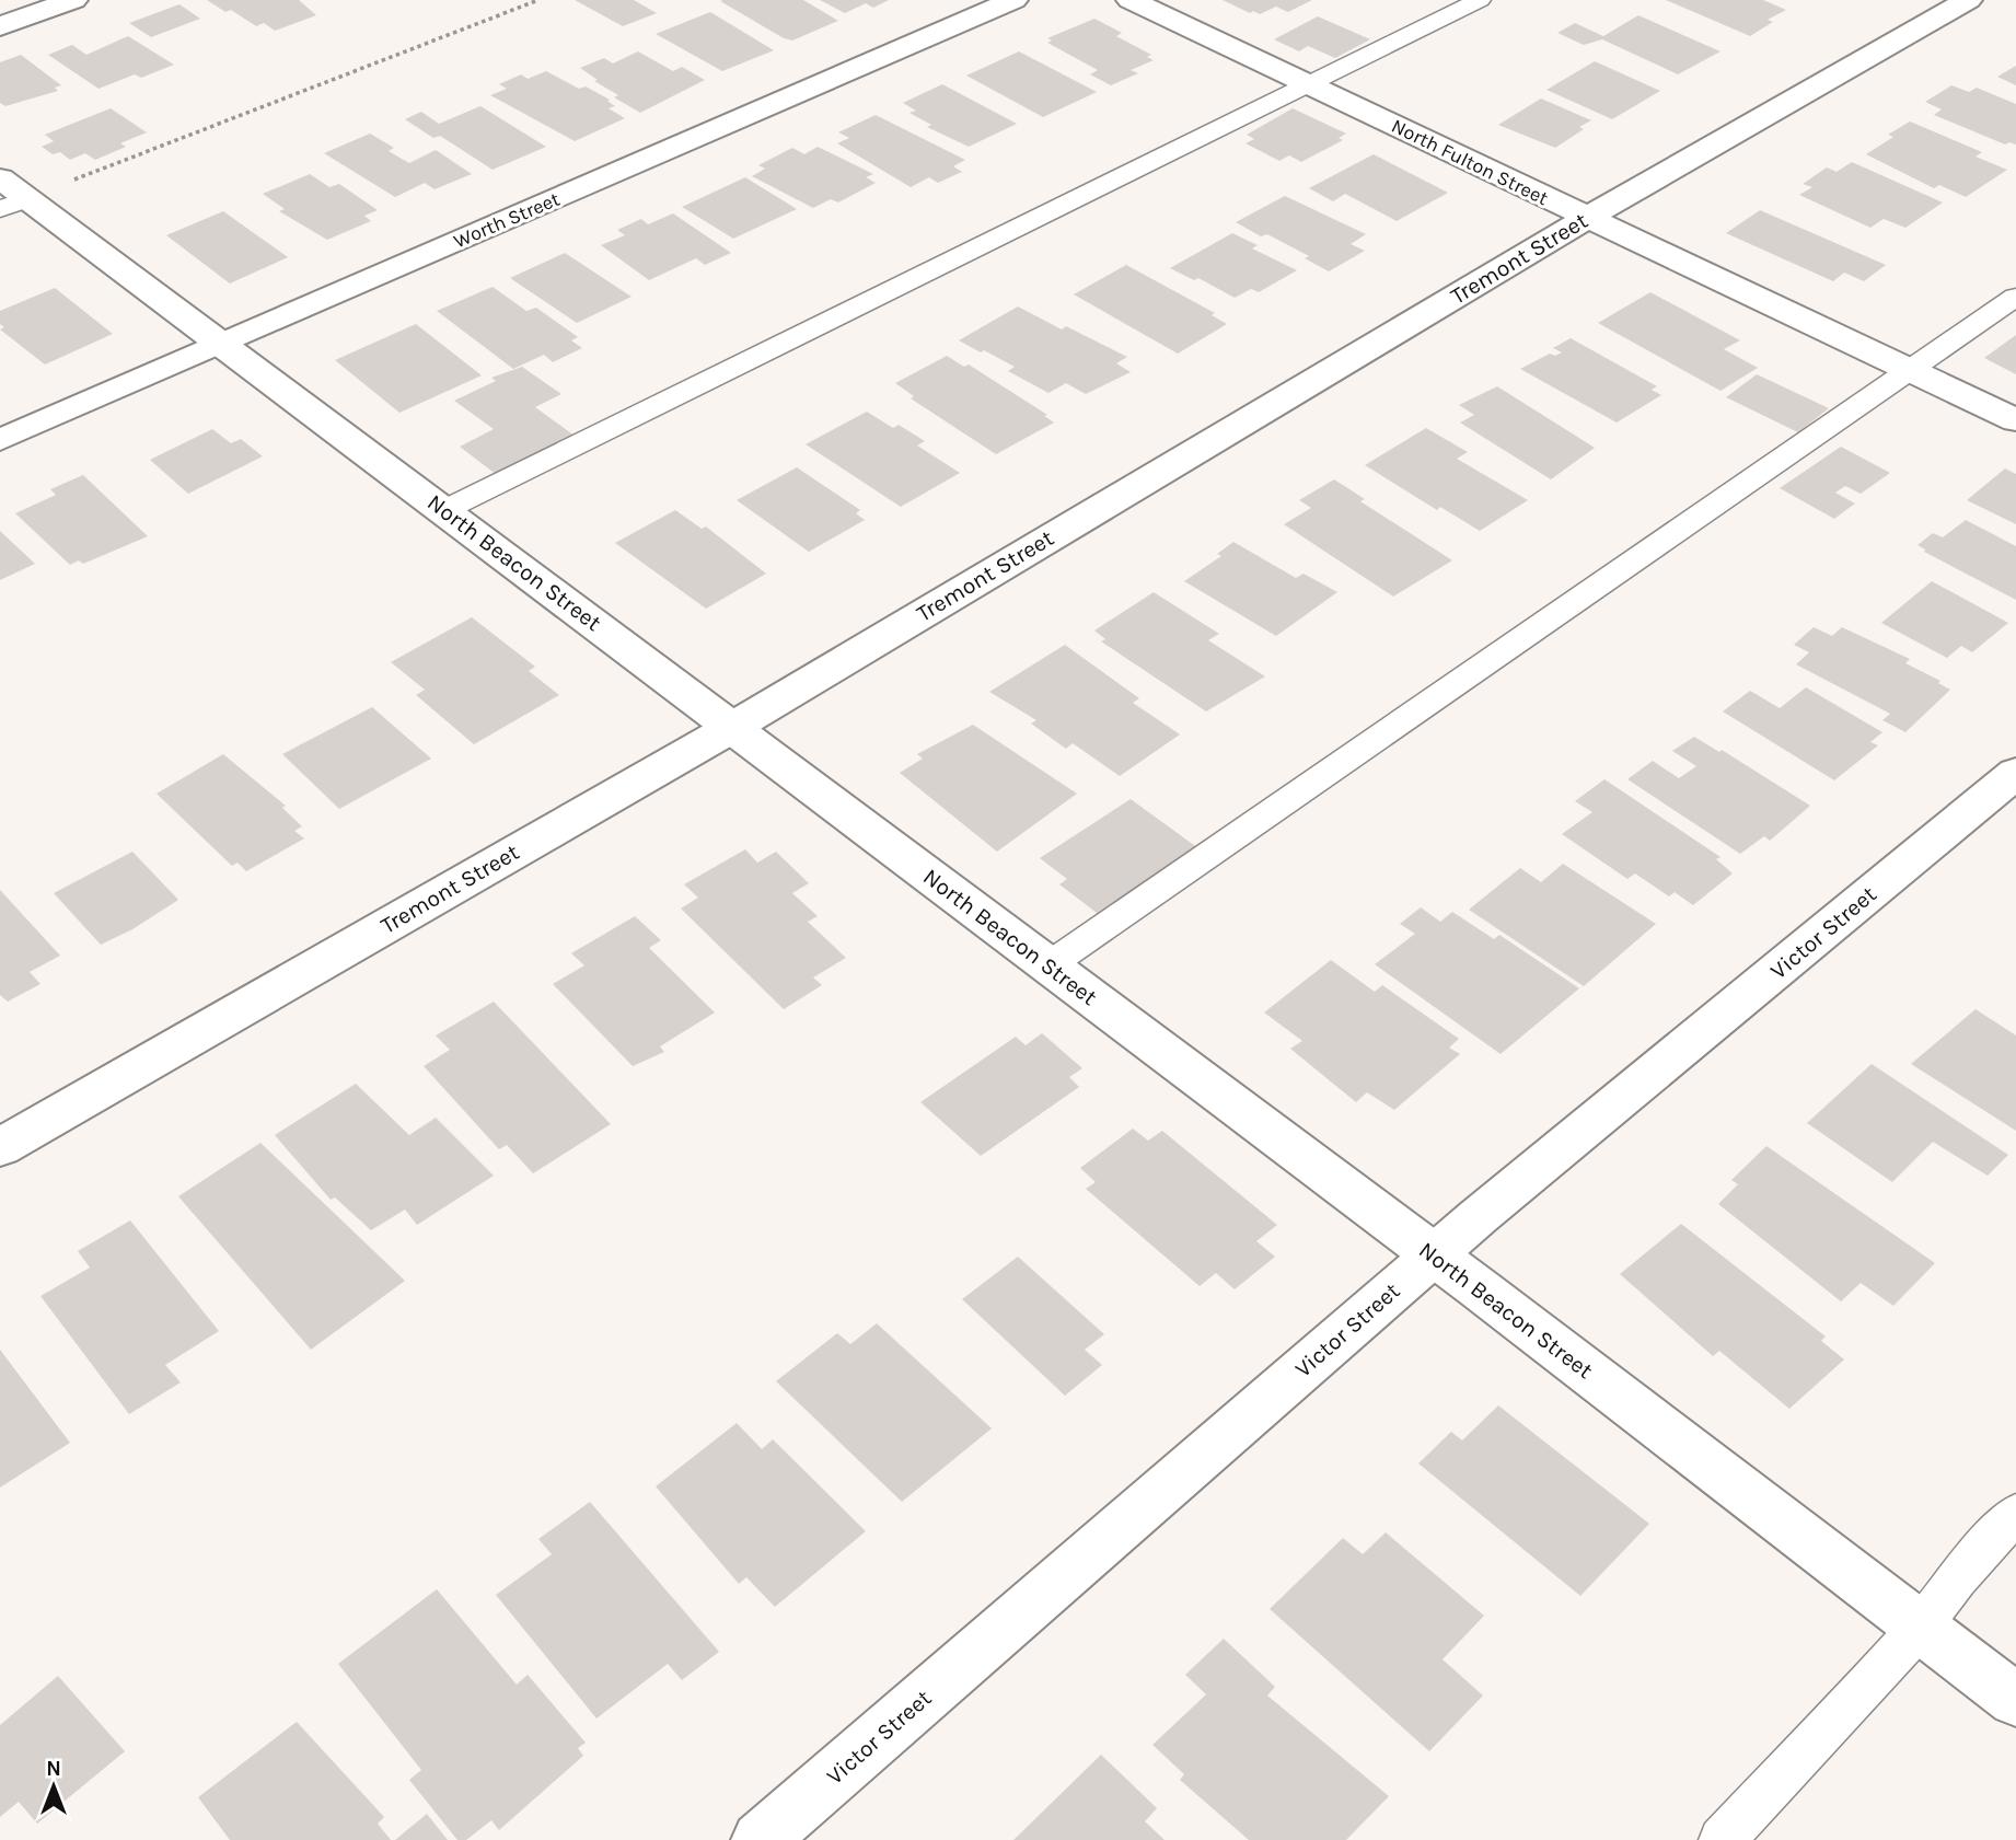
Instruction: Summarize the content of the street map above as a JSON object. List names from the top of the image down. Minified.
{"streets":{"street":["North Fulton Street","Worth Street","Tremont Street","North Beacon Street","Victor Street"]},"crossings":[["North Fulton Street","Tremont Street"],["Worth Street","North Beacon Street"],["Tremont Street","North Beacon Street"],["North Beacon Street","Victor Street"]],"north":"top"}
